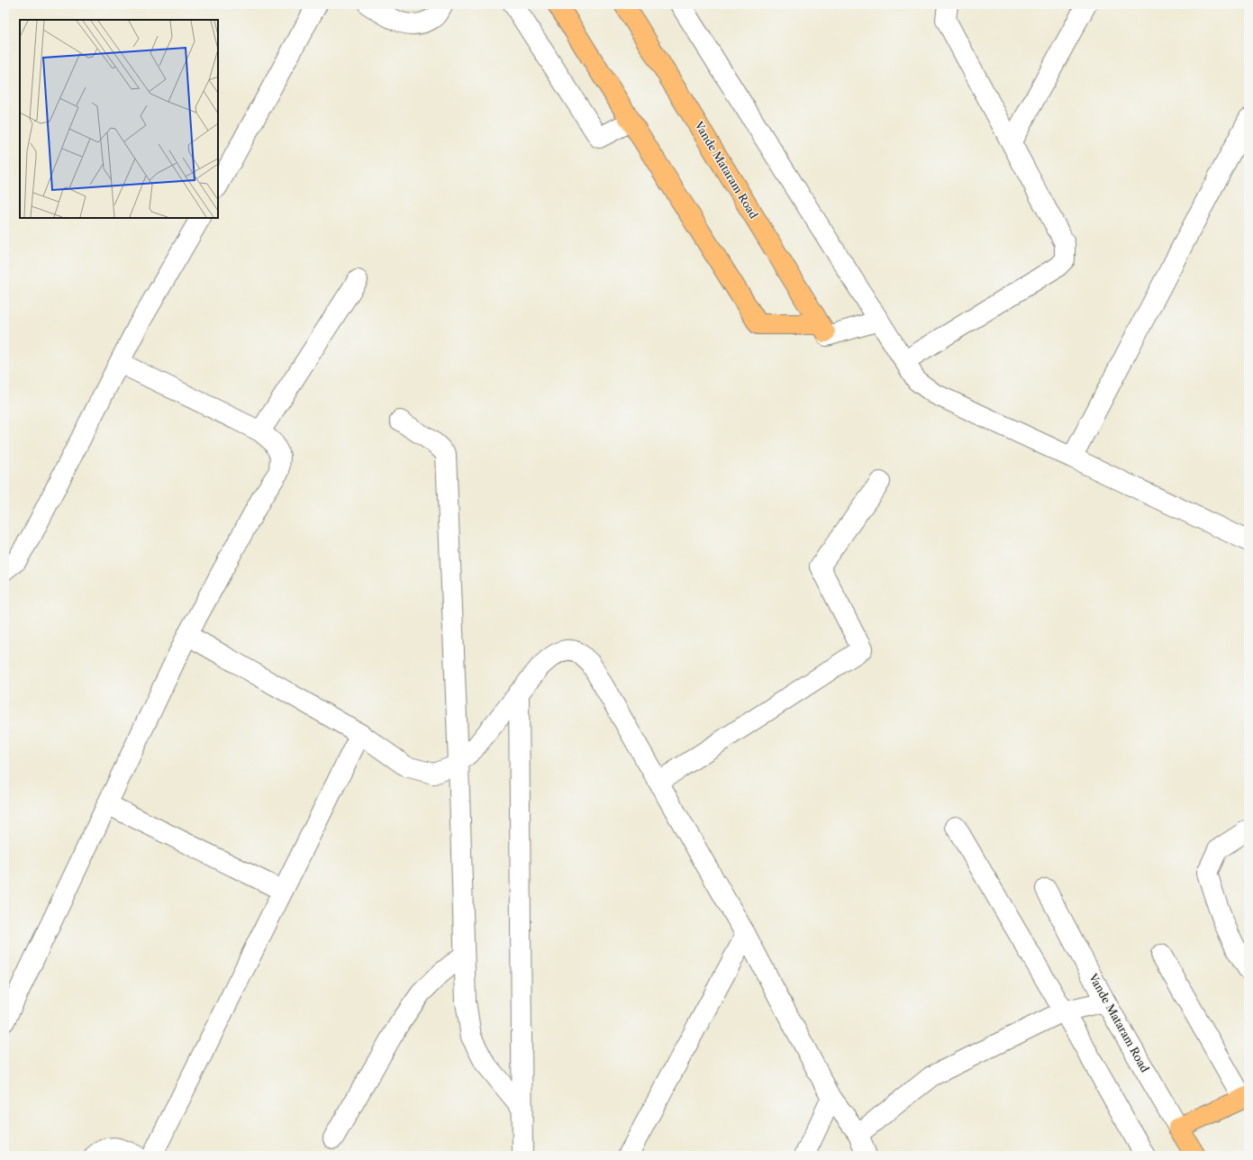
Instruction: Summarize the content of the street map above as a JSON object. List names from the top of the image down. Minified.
{"streets":{"main road":["Vande Mataram Road"]}}
